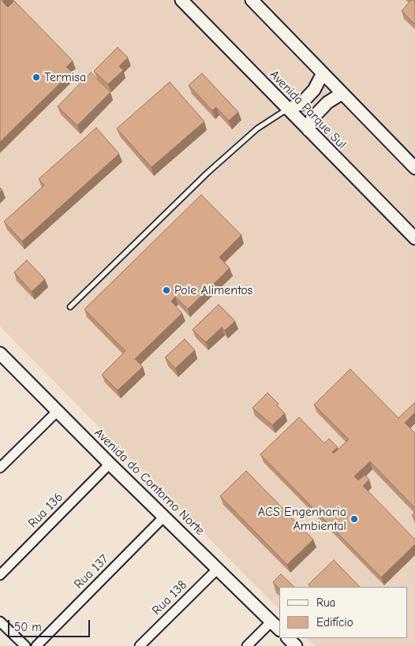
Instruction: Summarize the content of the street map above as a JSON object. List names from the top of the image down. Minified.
{"streets":{"street":["Avenida Parque Sul","Avenida do Contorno Norte","Rua 136","Rua 137","Rua 138"]},"crossings":[["Avenida do Contorno Norte","Rua 136"],["Avenida do Contorno Norte","Rua 137"],["Avenida do Contorno Norte","Rua 138"]],"places":["Termisa","Pole Alimentos","ACS Engenharia Ambiental"],"legend":["Rua","Edifício"],"scale_bar":"50 m"}
